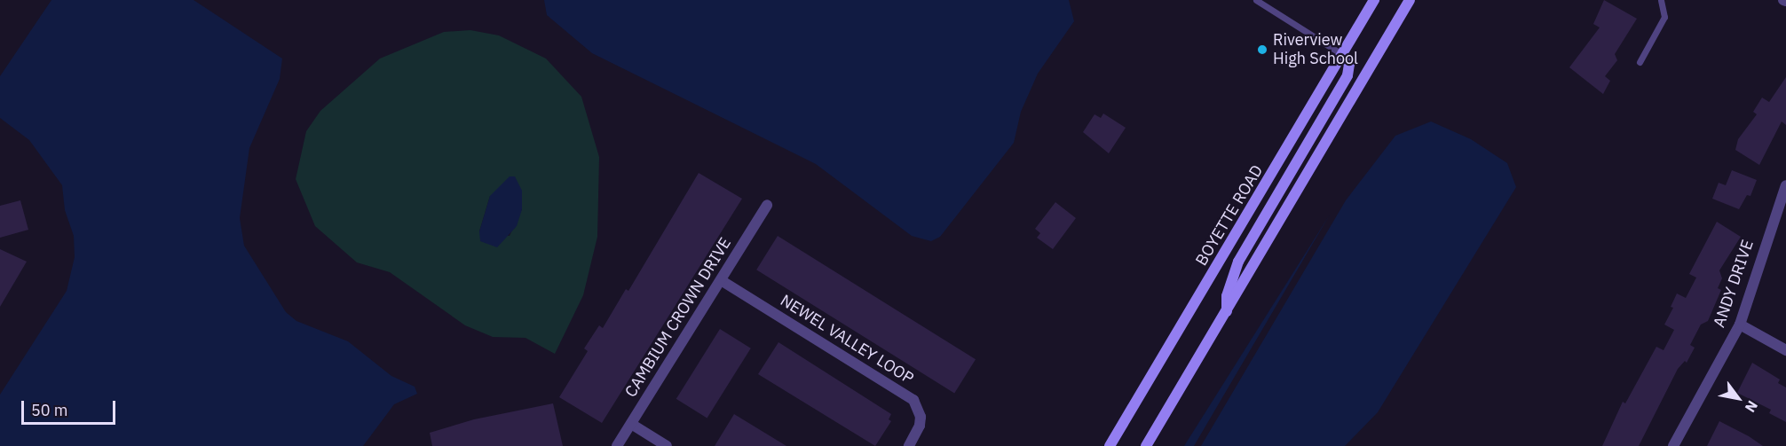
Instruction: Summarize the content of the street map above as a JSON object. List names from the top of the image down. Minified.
{"streets":{"main road":["BOYETTE ROAD"],"street":["ANDY DRIVE","CAMBIUM CROWN DRIVE","NEWEL VALLEY LOOP"]},"crossings":[["CAMBIUM CROWN DRIVE","NEWEL VALLEY LOOP"]],"places":["Riverview High School"],"scale_bar":"50 m","north":"bottom right"}
